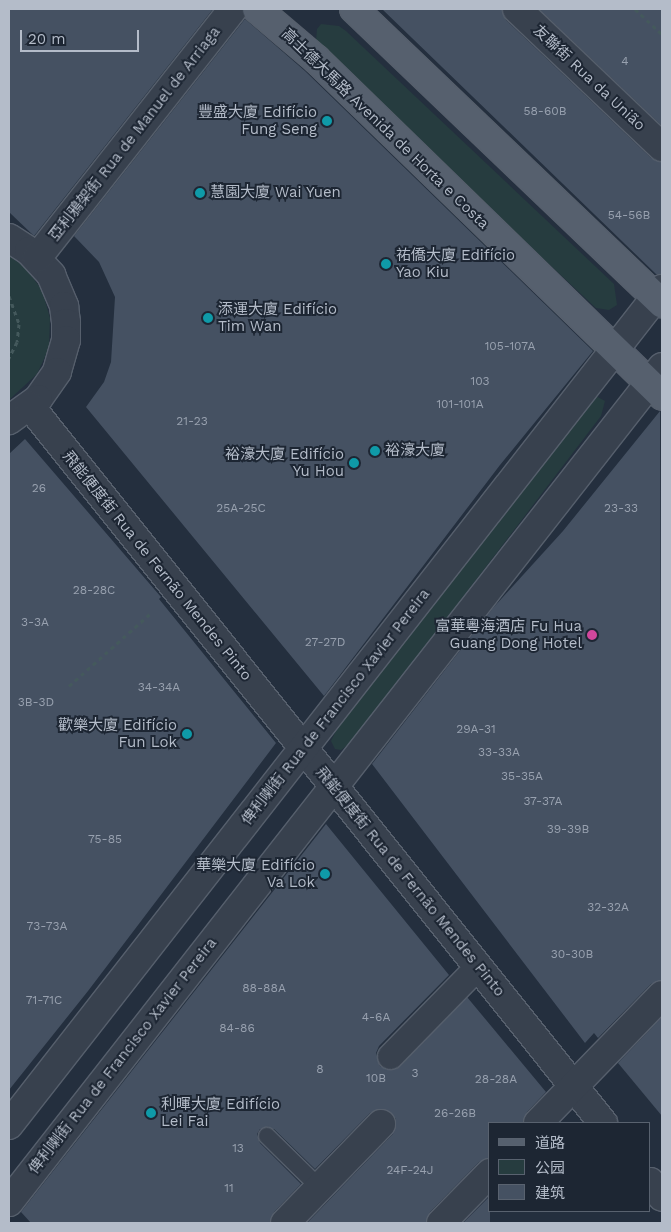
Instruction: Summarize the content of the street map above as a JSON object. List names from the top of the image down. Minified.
{"streets":{"main road":["高士德大馬路 Avenida de Horta e Costa"],"street":["友聯街 Rua da União","亞利鴉架街 Rua de Manuel de Arriaga","飛能便度街 Rua de Fernão Mendes Pinto","俾利喇街 Rua de Francisco Xavier Pereira"]},"crossings":[["高士德大馬路 Avenida de Horta e Costa","俾利喇街 Rua de Francisco Xavier Pereira"],["飛能便度街 Rua de Fernão Mendes Pinto","俾利喇街 Rua de Francisco Xavier Pereira"]],"places":["豐盛大廈 Edifício Fung Seng","慧園大廈 Wai Yuen","祐僑大廈 Edifício Yao Kiu","添運大廈 Edifício Tim Wan","裕濠大廈","裕濠大廈 Edifício Yu Hou","富華粵海酒店 Fu Hua Guang Dong Hotel","歡樂大廈 Edifício Fun Lok","華樂大廈 Edifício Va Lok","利暉大廈 Edifício Lei Fai"],"house_numbers":["4","58-60B","54-56B","105-107A","103","101-101A","21-23","26","25A-25C","23-33","28-28C","3-3A","27-27D","34-34A","3B-3D","29A-31","33-33A","35-35A","37-37A","39-39B","75-85","32-32A","73-73A","30-30B","88-88A","71-71C","4-6A","84-86","8","3","10B","28-28A","26-26B","13","24F-24J","11"],"legend":["道路","公园","建筑"],"scale_bar":"20 m"}
